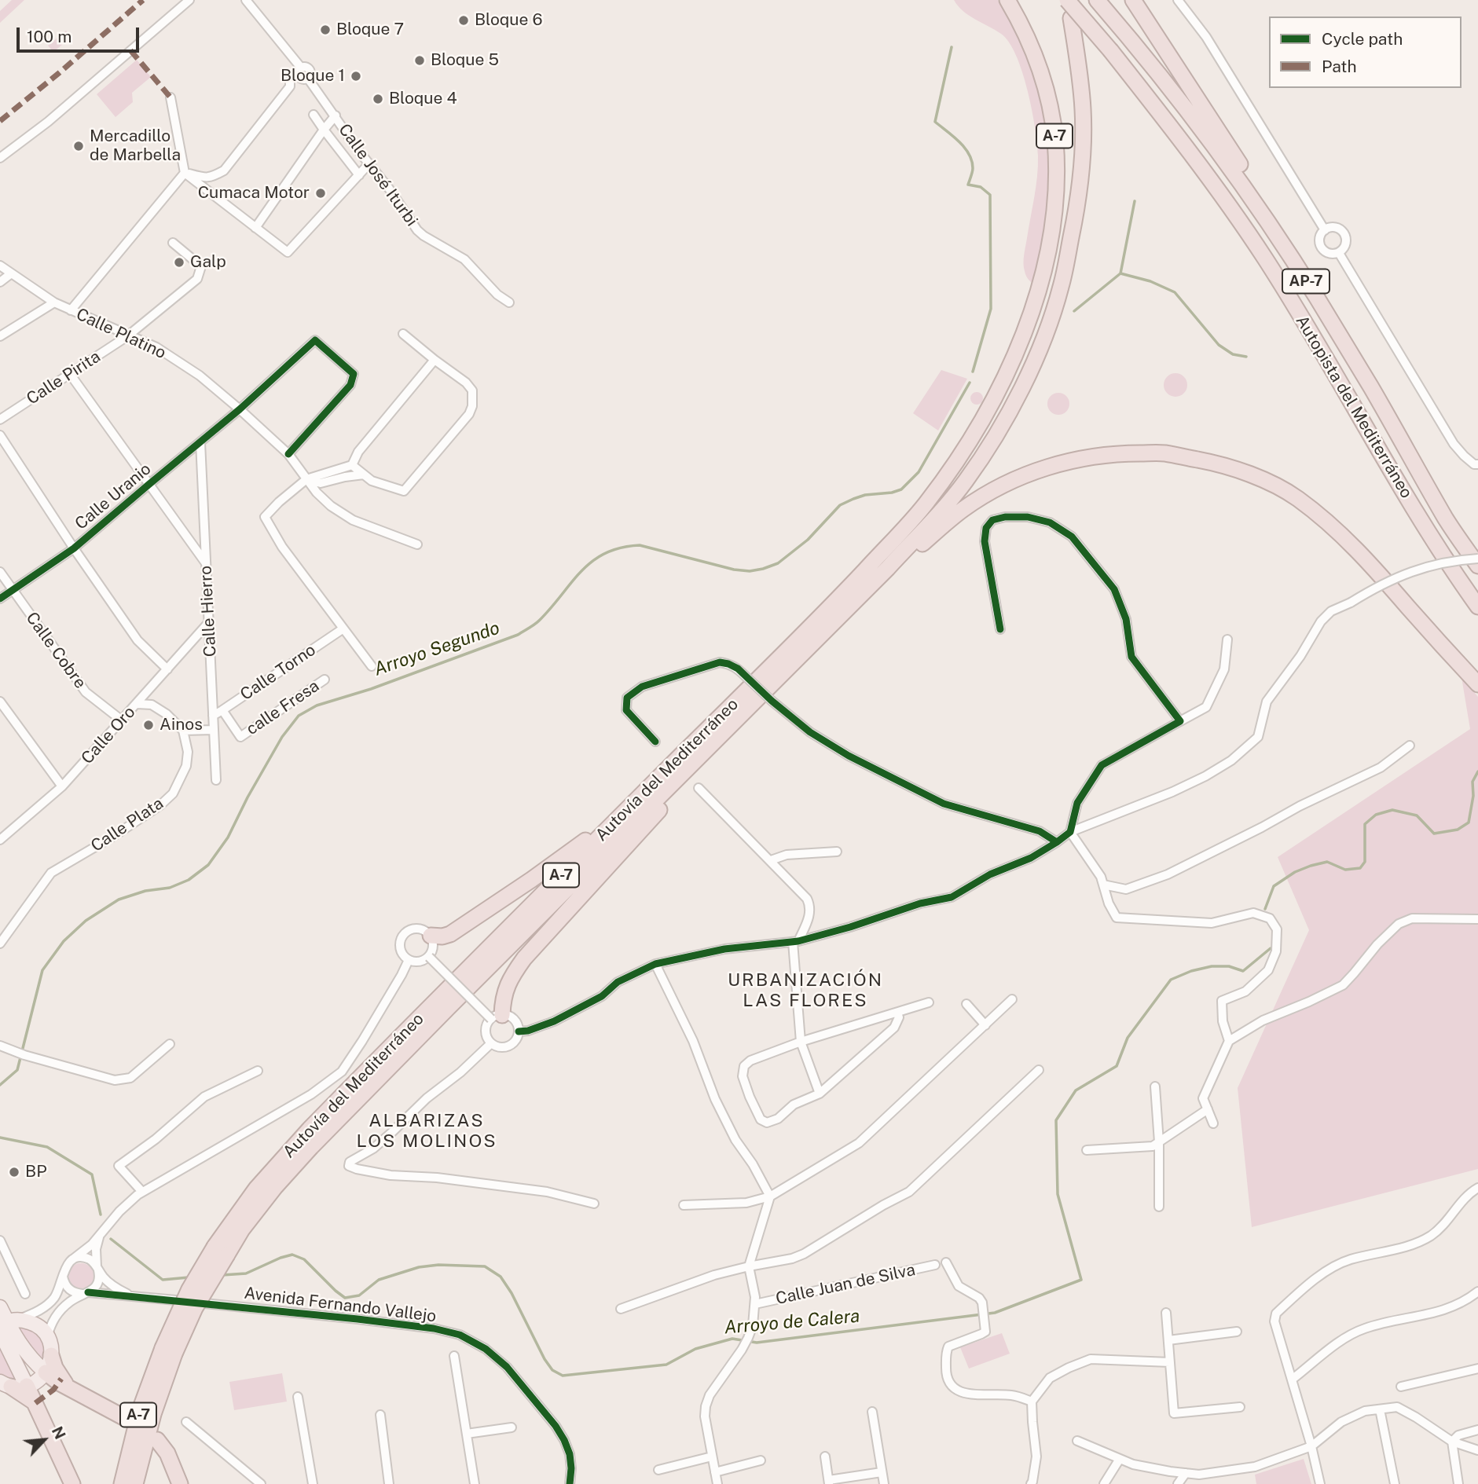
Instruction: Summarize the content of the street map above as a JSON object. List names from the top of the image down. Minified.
{"streets":{"highway":["A-7","AP-7","Autopista del Mediterráneo","Autovía del Mediterráneo"],"street":["Calle José Iturbi","Calle Platino","Calle Pirita","Calle Uranio","Calle Hierro","Calle Cobre","Calle Torno","calle Fresa","Calle Oro","Calle Plata","Calle Juan de Silva","Avenida Fernando Vallejo"]},"crossings":[["Calle Platino","Calle Pirita"],["Calle Platino","Calle Uranio"],["Calle Uranio","Calle Hierro"],["Calle Uranio","Calle Cobre"],["Calle Hierro","Calle Torno"],["Calle Hierro","Calle Oro"],["Calle Cobre","Calle Oro"],["Calle Torno","calle Fresa"]],"districts":["URBANIZACIÓN LAS FLORES","ALBARIZAS LOS MOLINOS"],"water":["Arroyo Segundo","Arroyo de Calera"],"places":["Bloque 6","Bloque 7","Bloque 5","Bloque 1","Bloque 4","Mercadillo de Marbella","Cumaca Motor","Galp","Ainos","BP"],"legend":["Cycle path","Path"],"scale_bar":"100 m","north":"top right"}
